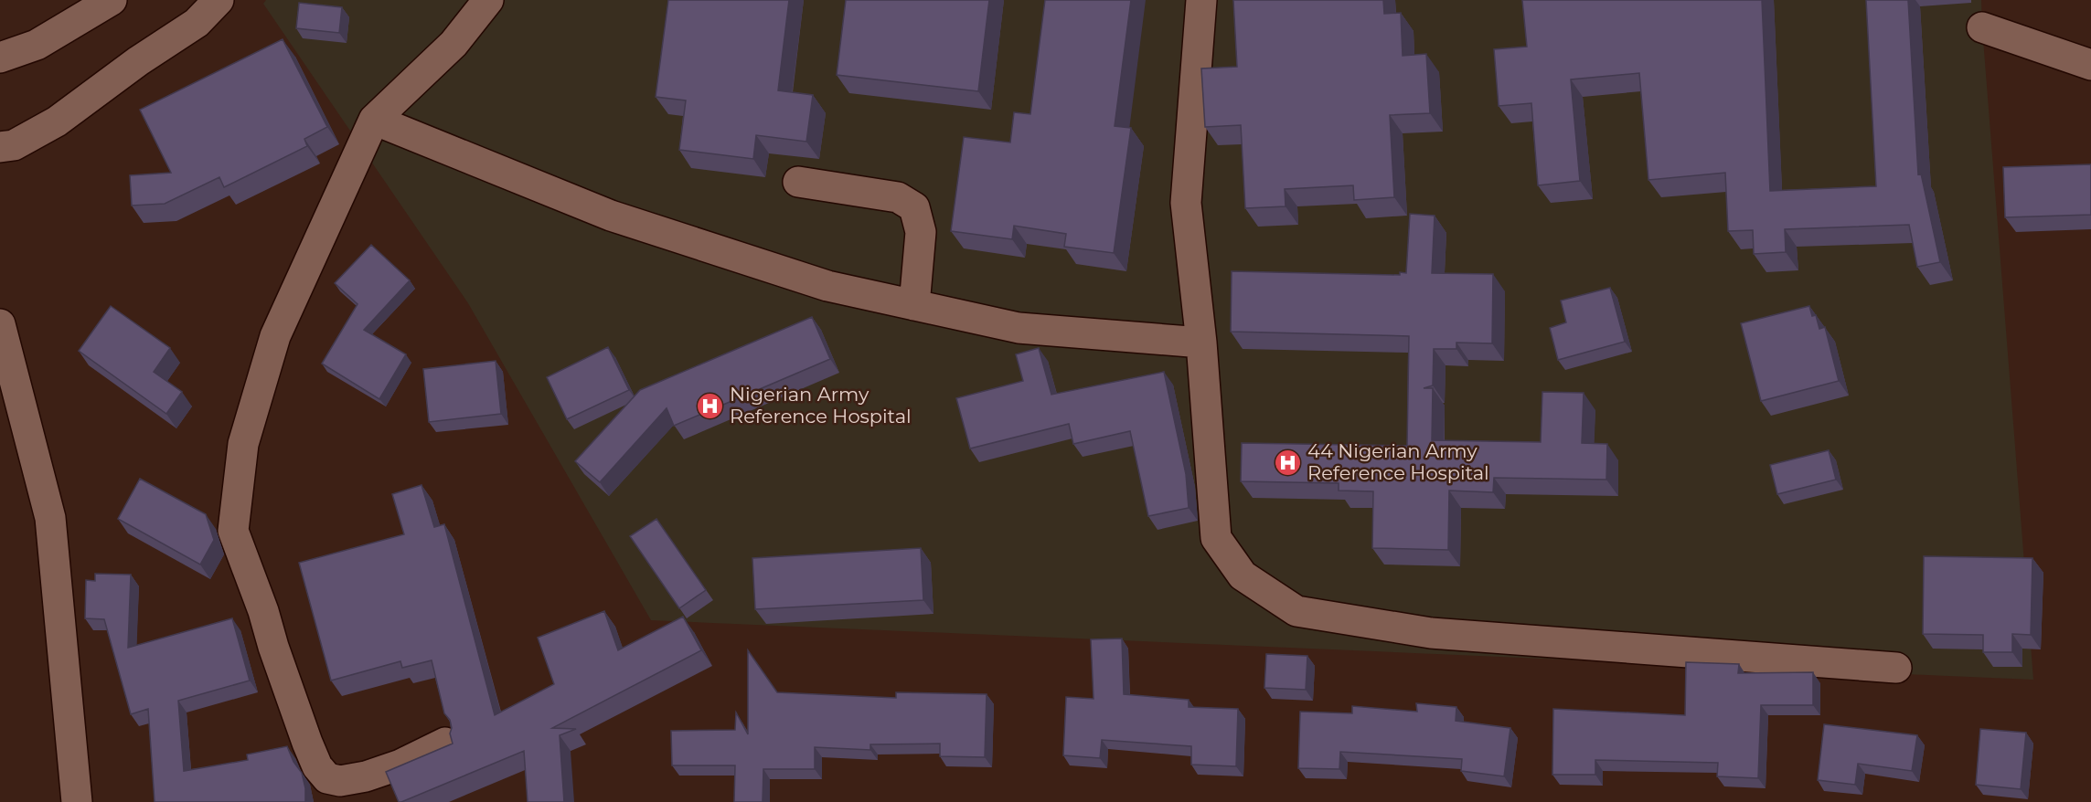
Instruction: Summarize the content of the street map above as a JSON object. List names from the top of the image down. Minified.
{"places":{"hospital":["Nigerian Army Reference Hospital","44 Nigerian Army Reference Hospital"]}}
